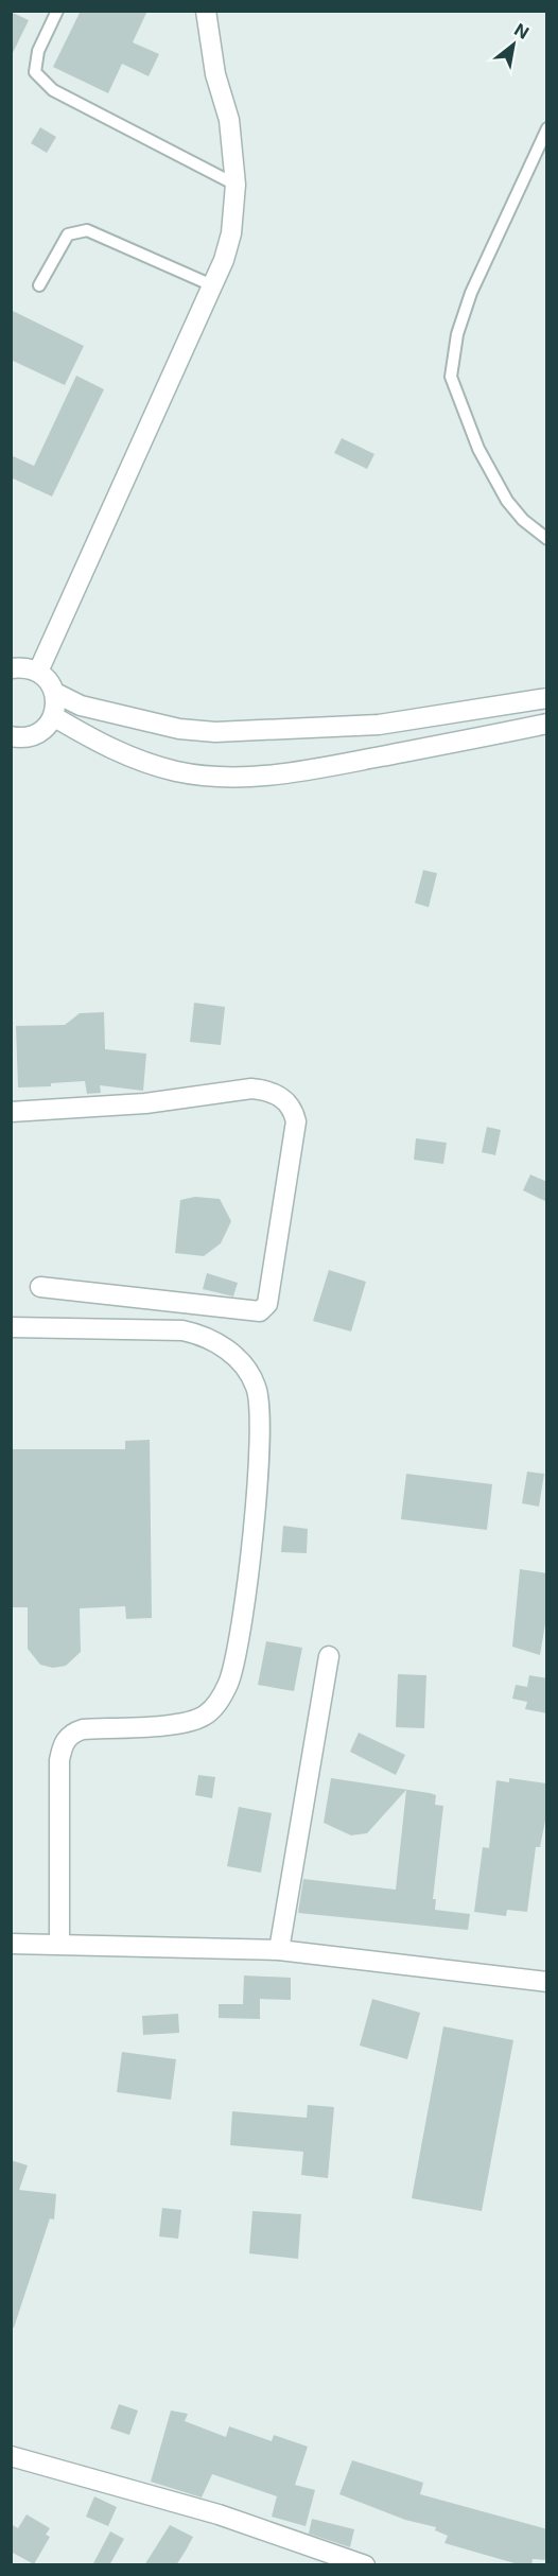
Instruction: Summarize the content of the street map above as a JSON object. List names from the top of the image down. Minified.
{"north":"top right"}
